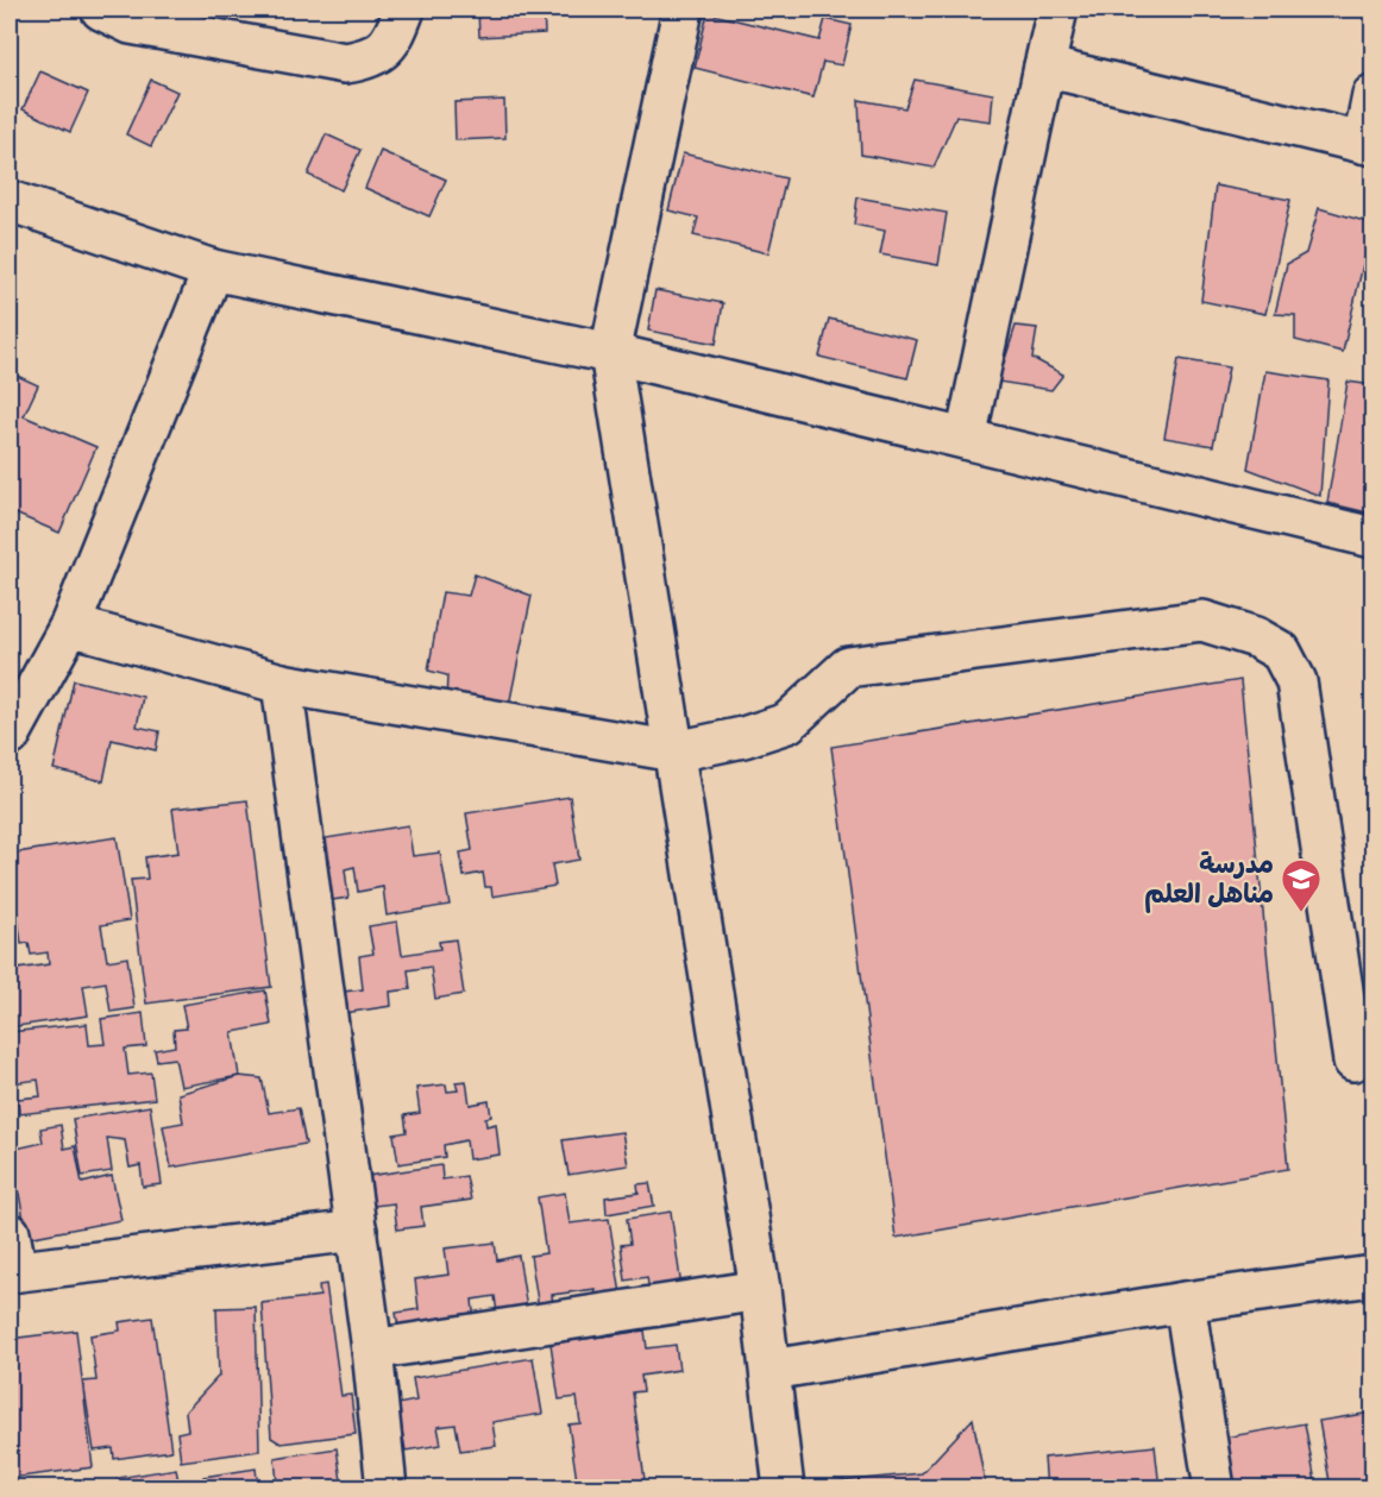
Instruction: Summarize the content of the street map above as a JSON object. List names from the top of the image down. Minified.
{"places":{"school or university":["مدرسة مناهل العلم"]}}
